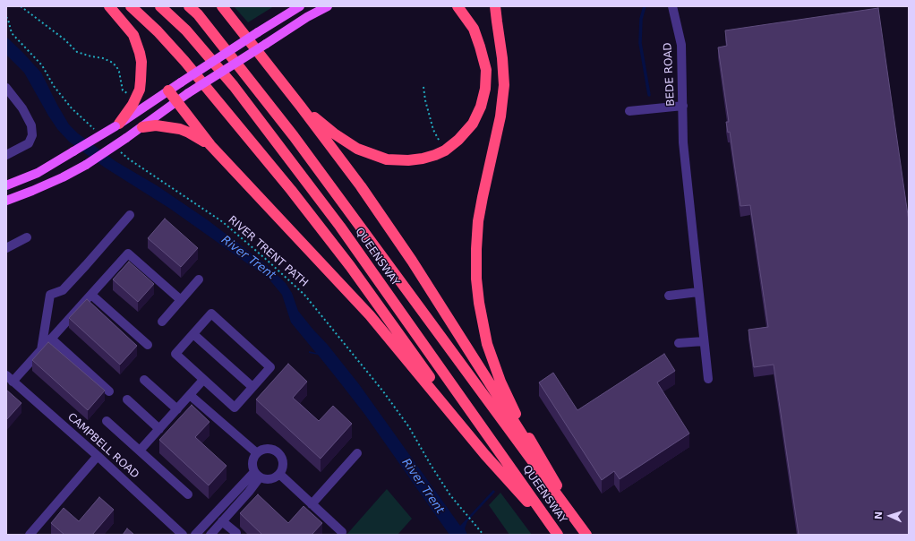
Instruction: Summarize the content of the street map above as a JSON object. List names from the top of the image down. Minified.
{"streets":{"highway":["QUEENSWAY"],"street":["BEDE ROAD","CAMPBELL ROAD"],"path":["RIVER TRENT PATH"]},"water":["River Trent"],"north":"left"}
